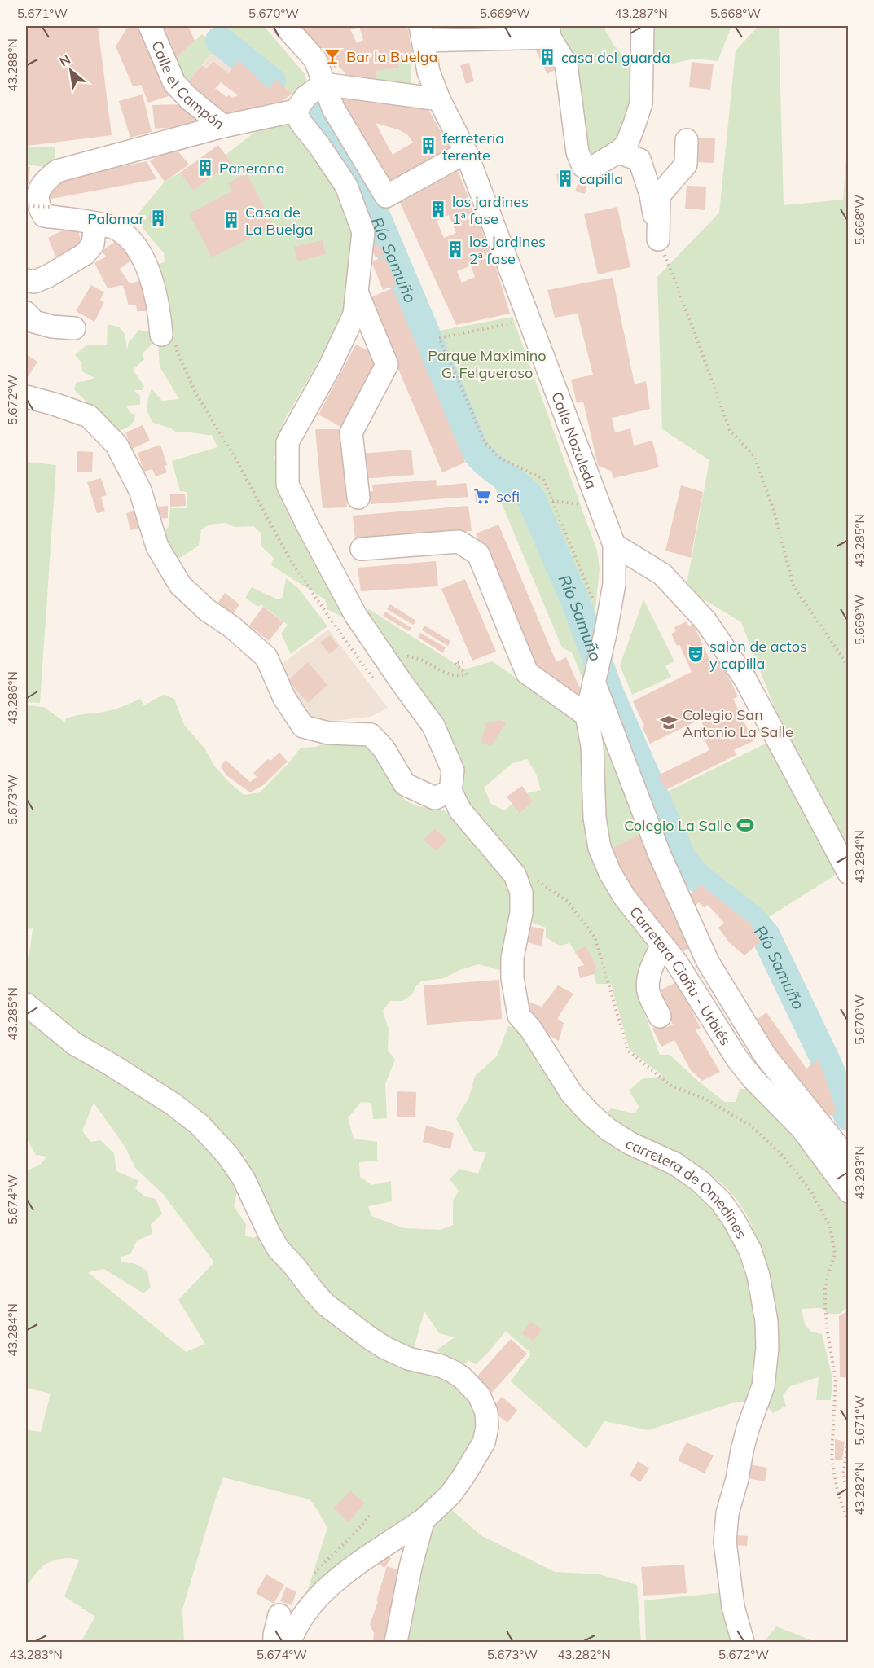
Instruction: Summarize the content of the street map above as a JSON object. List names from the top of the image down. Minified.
{"streets":{"street":["Calle el Campón","Calle Nozaleda","Carretera Ciañu - Urbiés","carretera de Omedines"]},"crossings":[["Calle Nozaleda","Carretera Ciañu - Urbiés"]],"water":["Río Samuño"],"parks":["Parque Maximino G. Felgueroso"],"places":{"bar":["Bar la Buelga"],"building":["casa del guarda","ferreteria terente","Panerona","capilla","los jardines 1ª fase","Palomar","Casa de La Buelga","los jardines 2ª fase"],"supermarket":["sefi"],"theatre":["salon de actos y capilla"],"school or university":["Colegio San Antonio La Salle"],"sports":["Colegio La Salle"]},"north":"top left","coordinates":["5.671°W","5.670°W","5.669°W","43.287°N","5.668°W","43.288°N","5.672°W","43.285°N","43.286°N","5.673°W","43.284°N","43.283°N","5.674°W","43.282°N"]}
